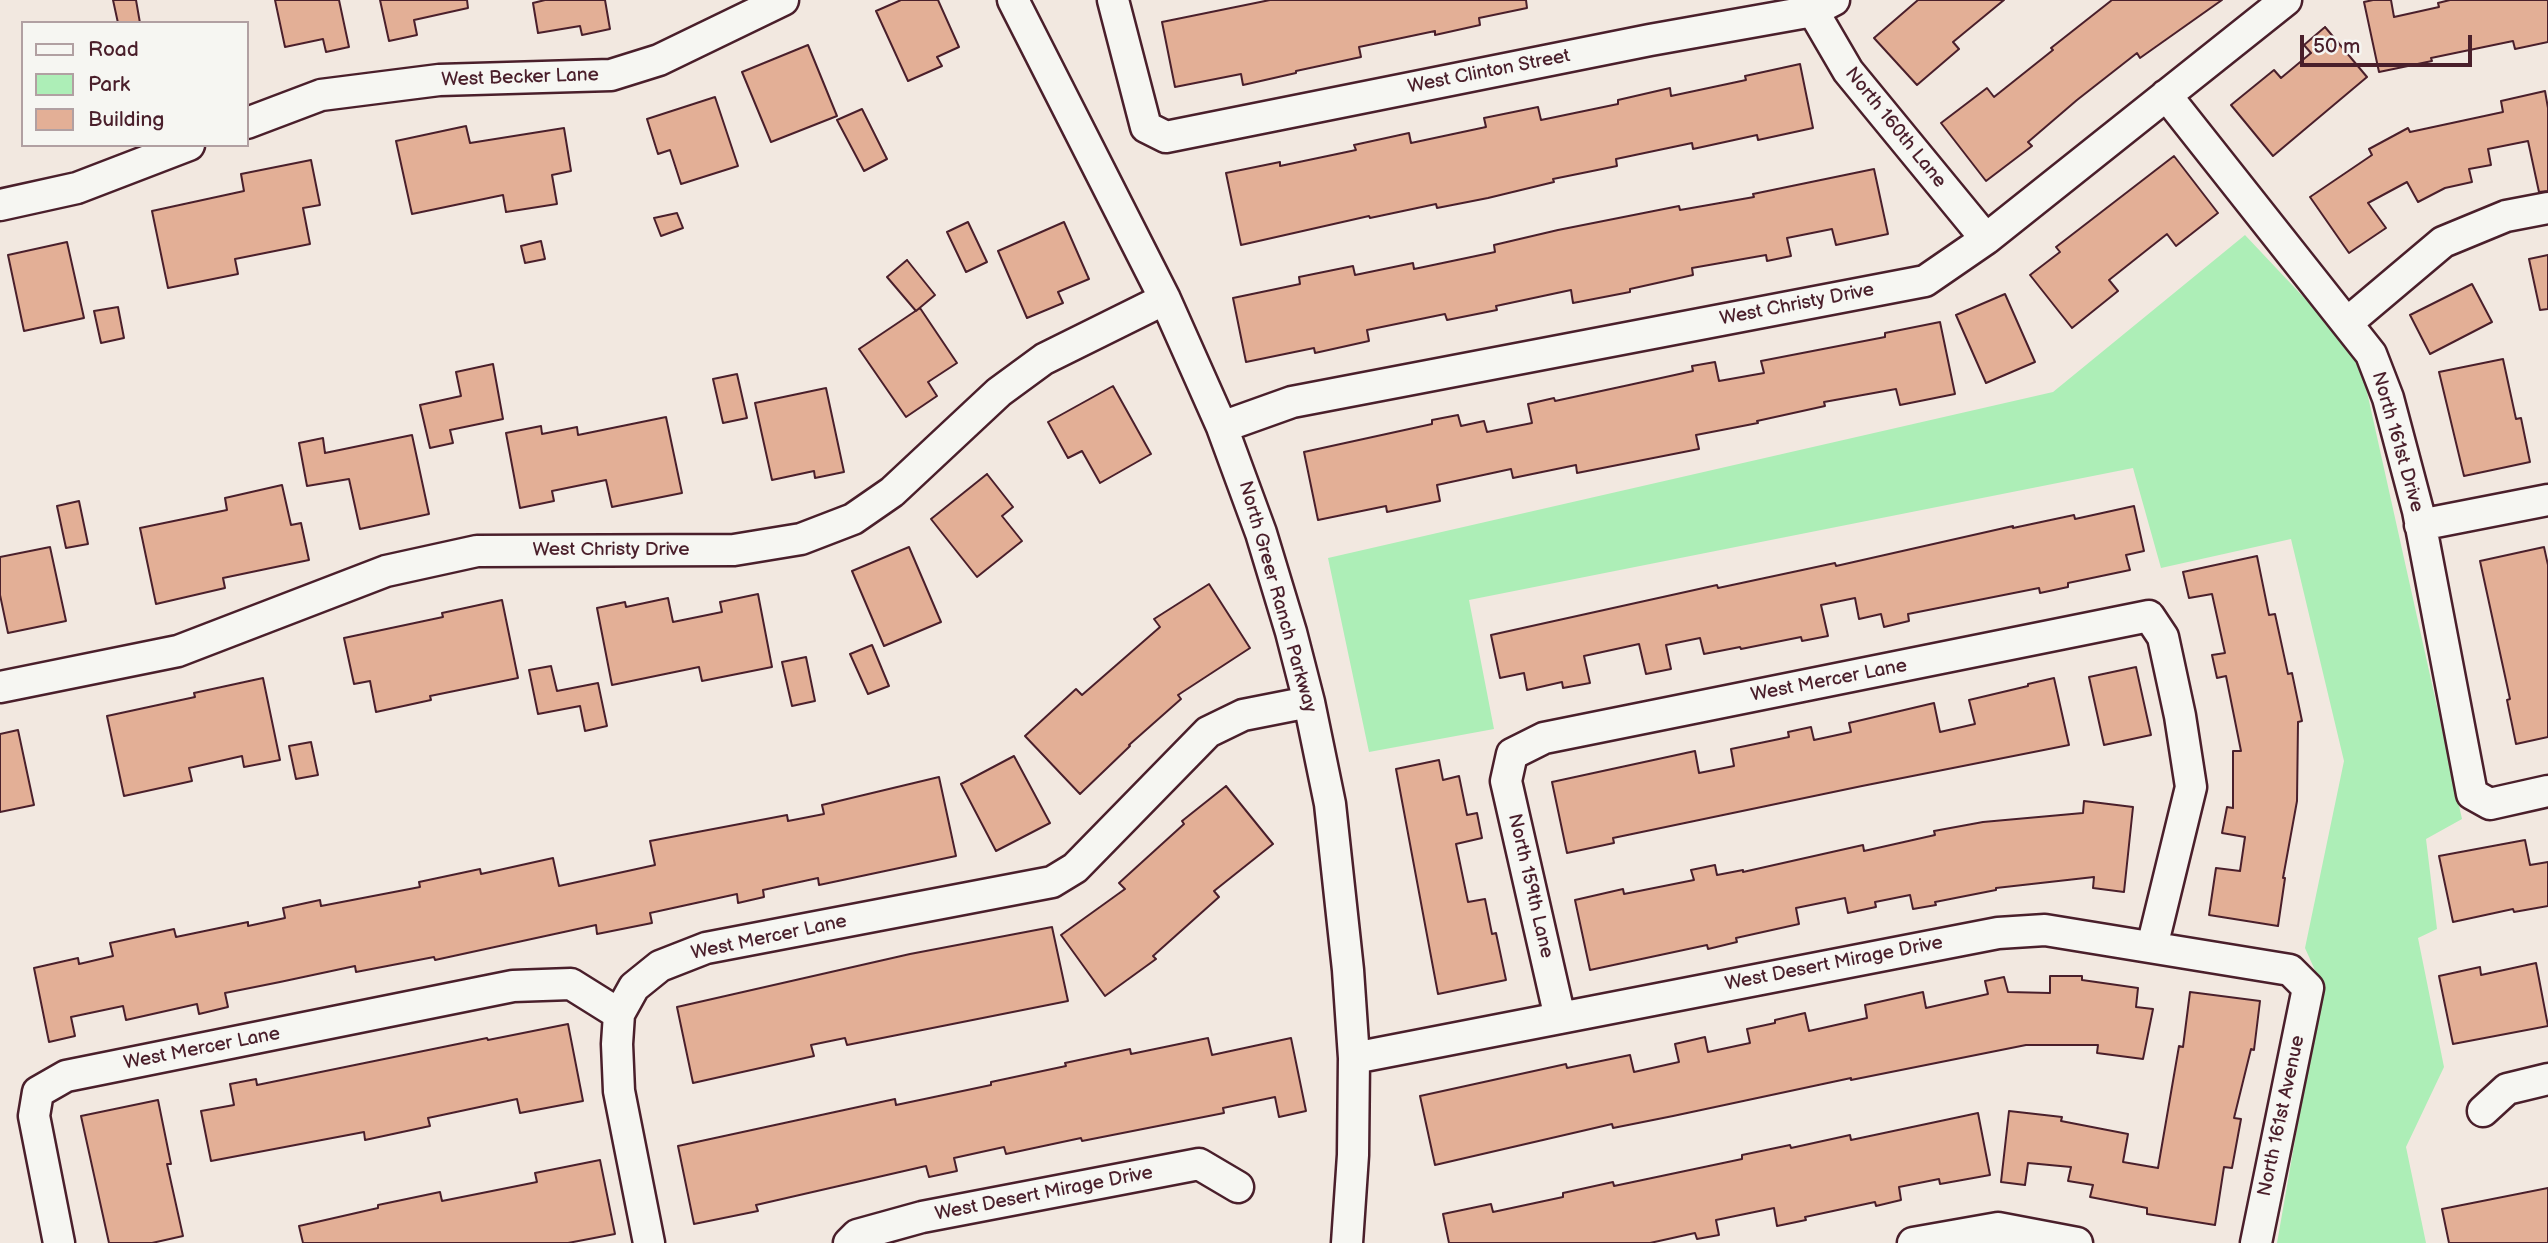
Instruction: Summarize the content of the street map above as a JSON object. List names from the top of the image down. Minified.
{"streets":{"street":["West Clinton Street","West Becker Lane","North 160th Lane","West Christy Drive","North 161st Drive","North Greer Ranch Parkway","West Mercer Lane","North 159th Lane","West Desert Mirage Drive","North 161st Avenue"]},"crossings":[["West Clinton Street","North 160th Lane"],["North 160th Lane","West Christy Drive"],["West Christy Drive","North 161st Drive"],["West Christy Drive","North Greer Ranch Parkway"],["North Greer Ranch Parkway","West Mercer Lane"],["North Greer Ranch Parkway","West Desert Mirage Drive"],["West Mercer Lane","North 159th Lane"],["West Mercer Lane","West Desert Mirage Drive"],["North 159th Lane","West Desert Mirage Drive"],["West Desert Mirage Drive","North 161st Avenue"]],"legend":["Road","Park","Building"],"scale_bar":"50 m"}
